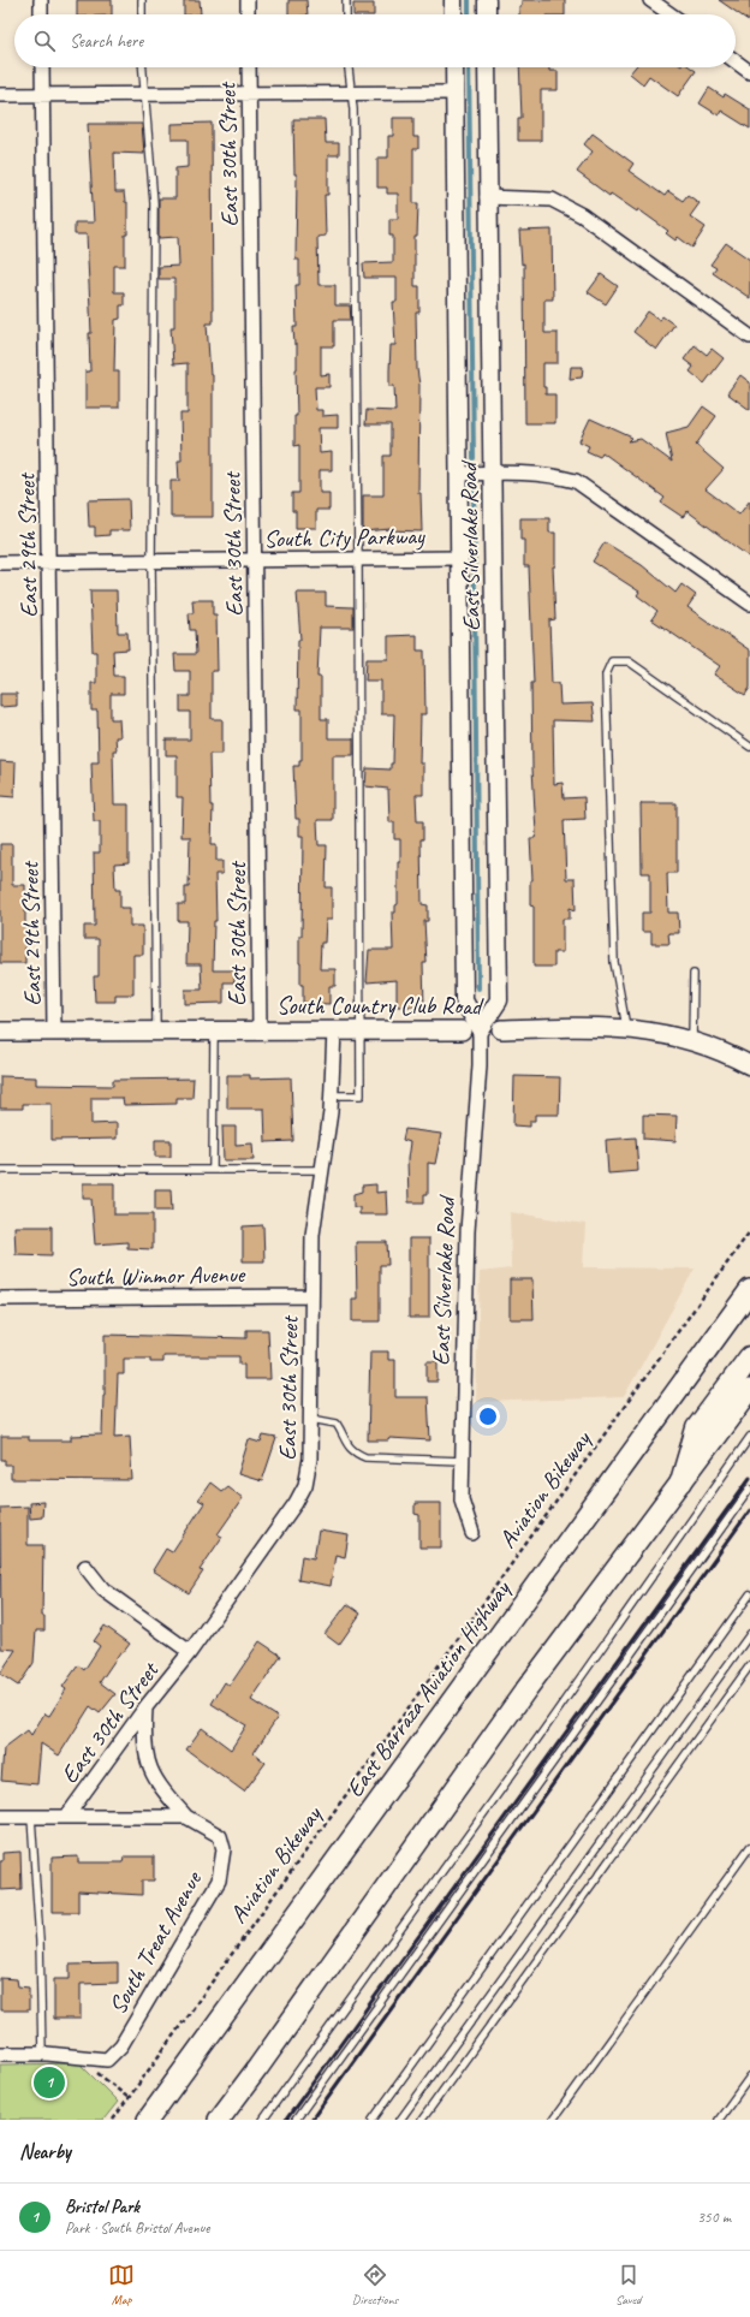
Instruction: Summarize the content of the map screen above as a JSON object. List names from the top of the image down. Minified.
{"streets":{"main road":["South Country Club Road","East Barraza Aviation Highway"],"street":["East 30th Street","South City Parkway","East 29th Street","East Silverlake Road","South Winmor Avenue","South Treat Avenue"],"path":["Aviation Bikeway"]},"crossings":[["East 30th Street","South City Parkway"],["East 30th Street","South Country Club Road"],["East 30th Street","South Winmor Avenue"],["East 30th Street","South Treat Avenue"],["South City Parkway","East 29th Street"],["South City Parkway","East Silverlake Road"],["East 29th Street","South Country Club Road"],["East Silverlake Road","South Country Club Road"]],"page":{"search":"Search here","pins":"1","heading":"Nearby","list":[{"mark":"1","name":"Bristol Park","note":"Park · South Bristol Avenue","value":"350 m"}],"nav":["Map","Directions","Saved"]}}
